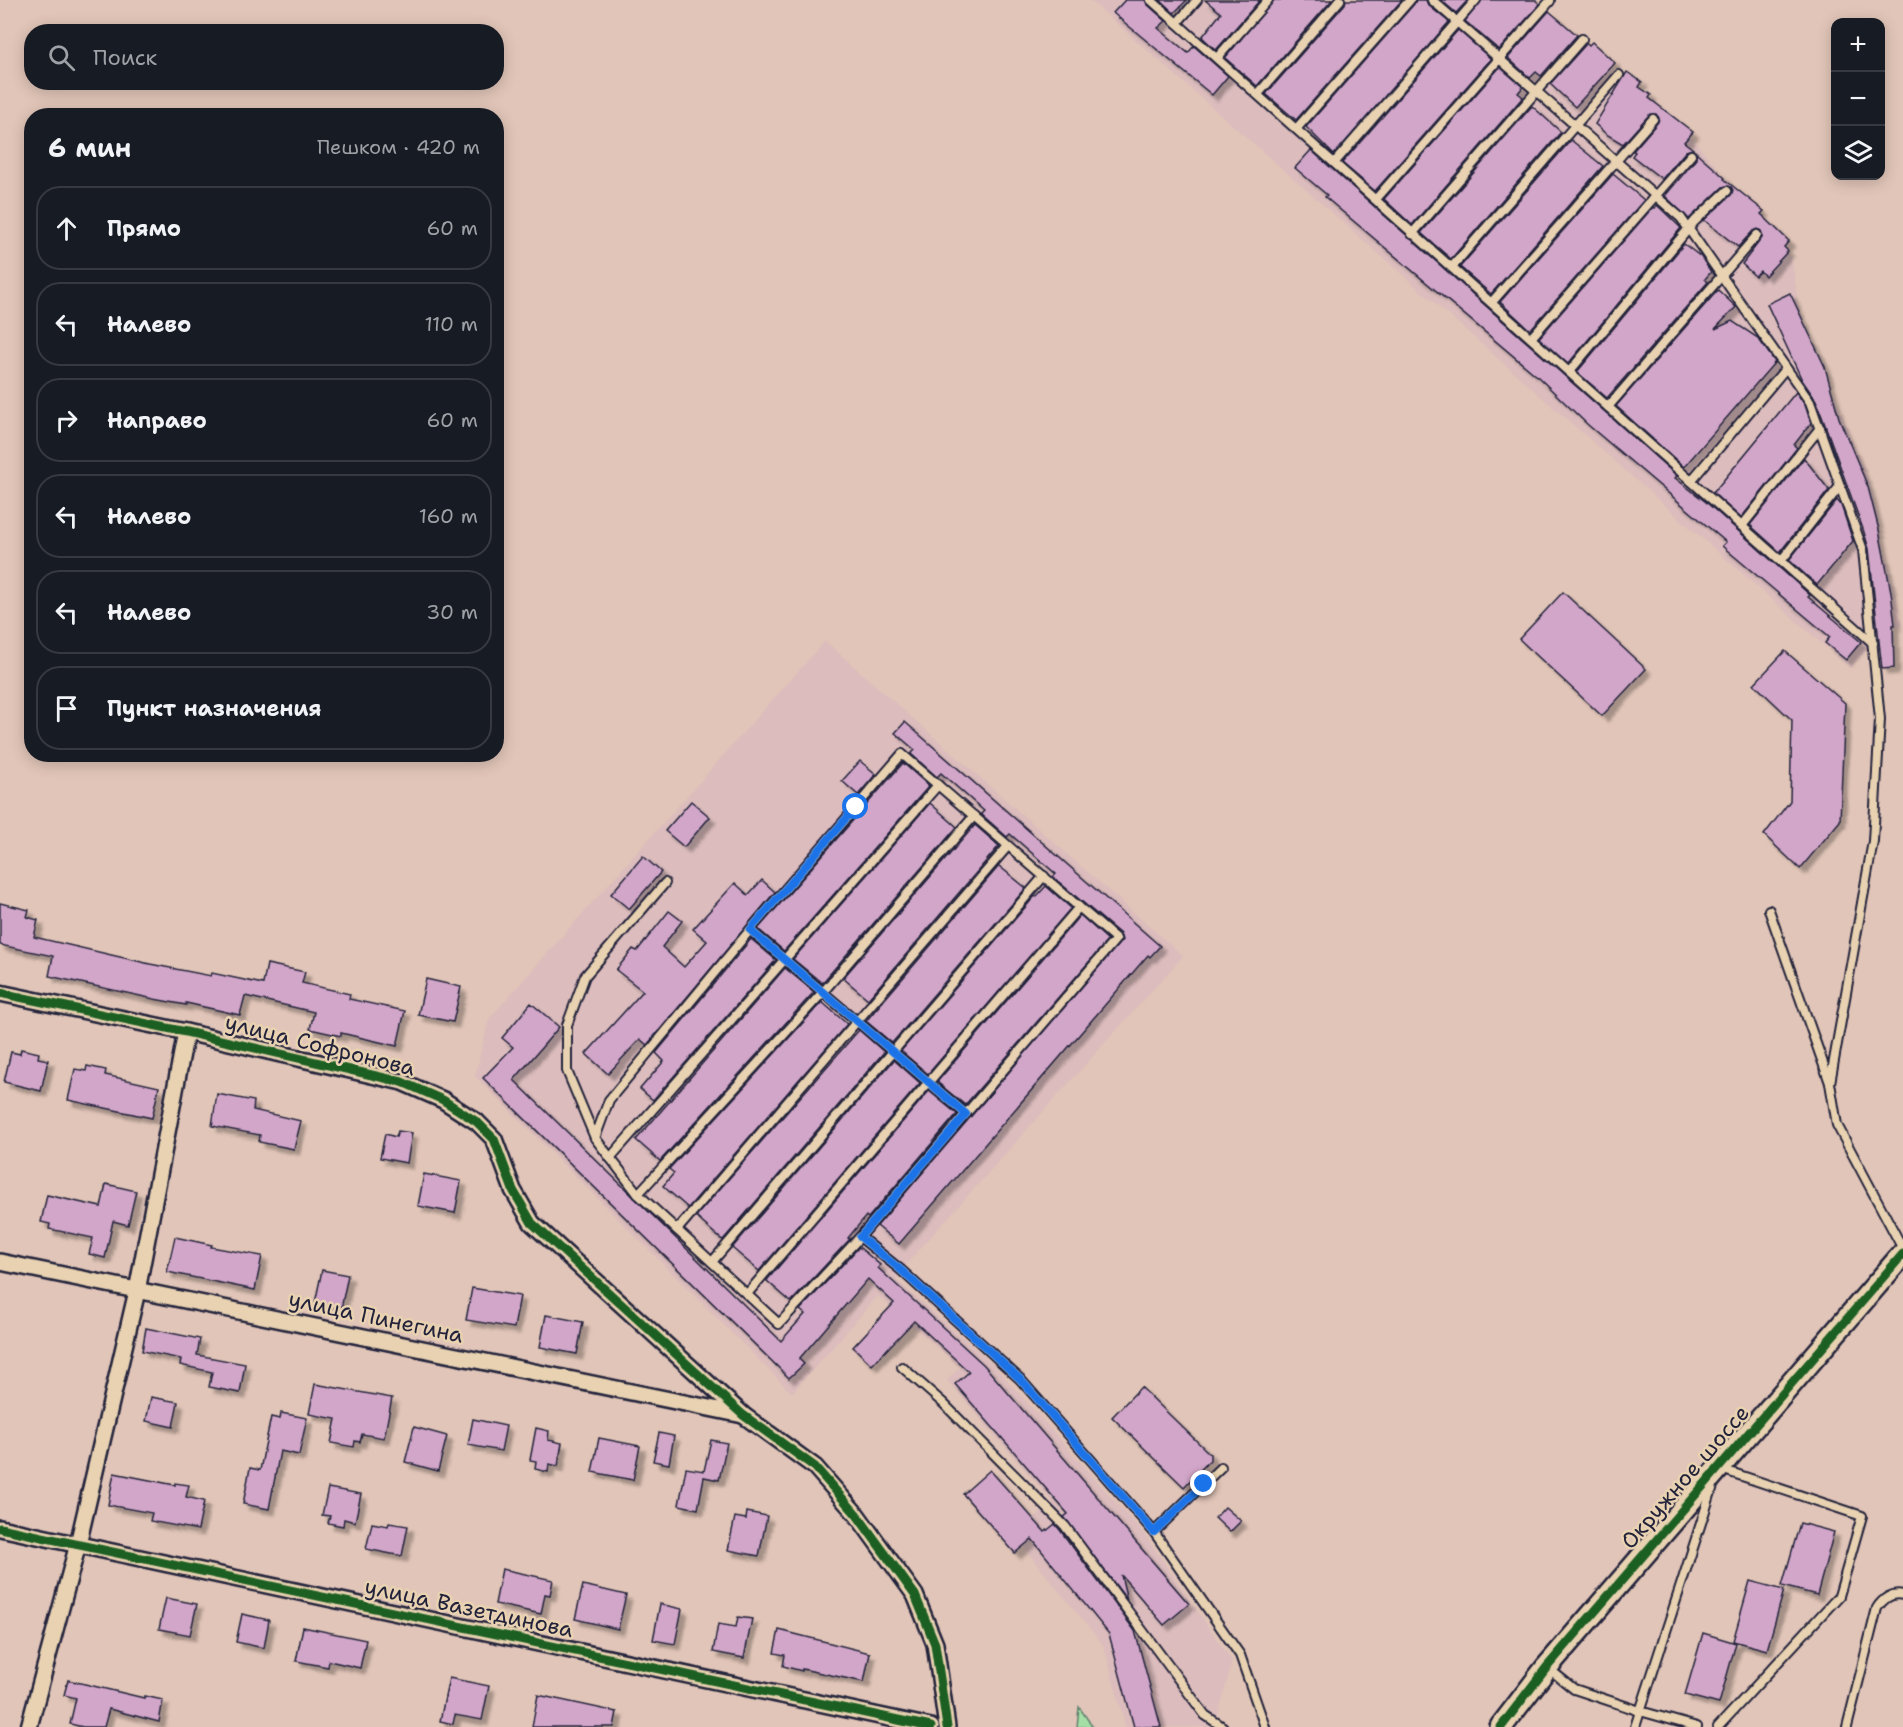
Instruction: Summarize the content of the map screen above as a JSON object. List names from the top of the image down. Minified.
{"streets":{"street":["улица Софронова","улица Пинегина","Окружное шоссе","улица Вазетдинова"]},"crossings":[["улица Софронова","улица Пинегина"]],"page":{"map_buttons":["+","−"],"search":"Поиск","heading":["6 мин","Пешком · 420 m"],"list":[["Прямо","60 m"],["Налево","110 m"],["Направо","60 m"],["Налево","160 m"],["Налево","30 m"],"Пункт назначения"]}}
